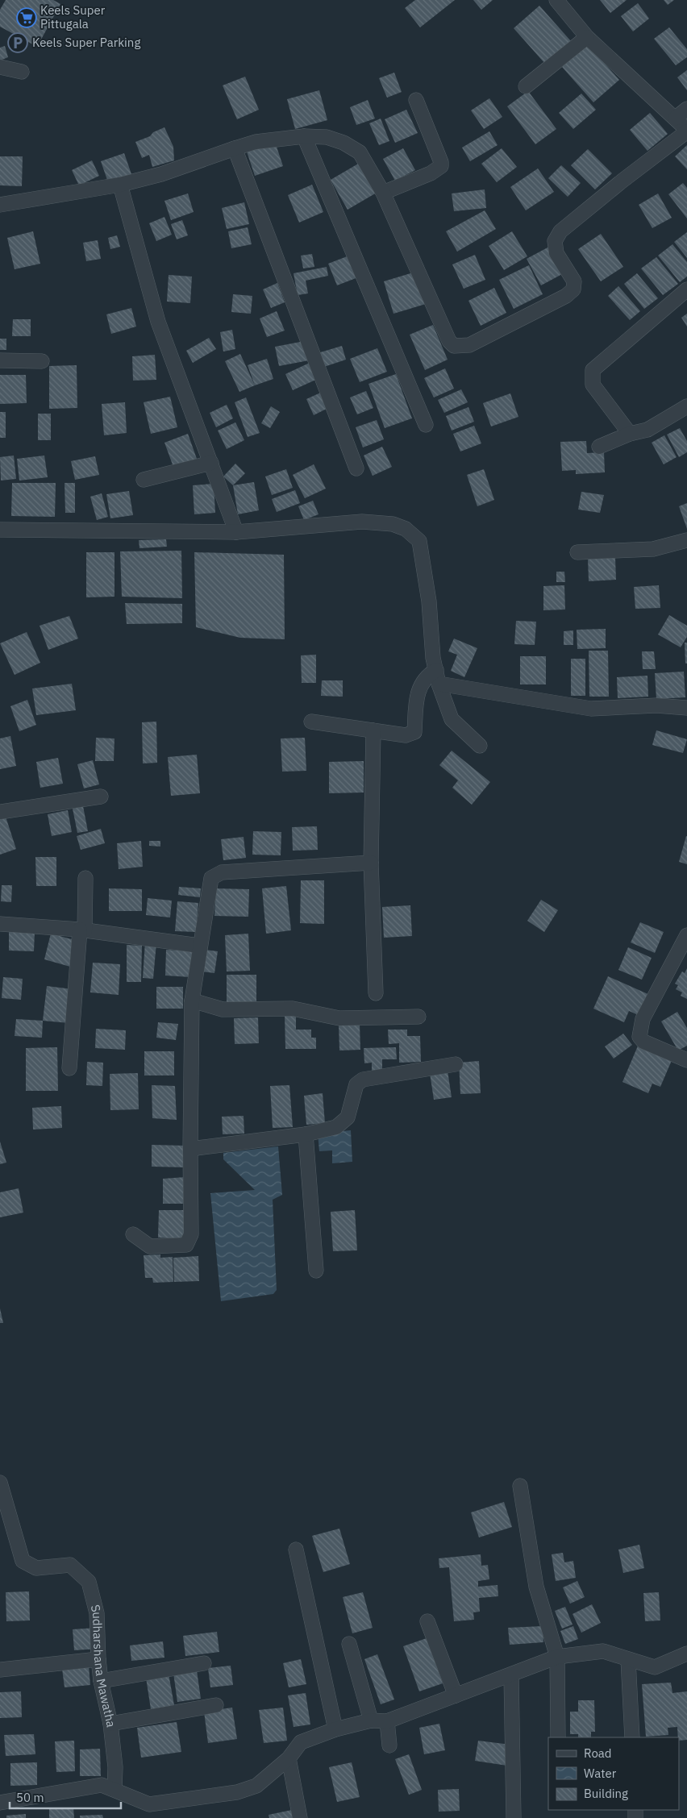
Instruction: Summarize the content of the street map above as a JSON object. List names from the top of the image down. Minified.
{"streets":{"street":["Sudharshana Mawatha"]},"places":{"supermarket":["Keels Super Pittugala"],"parking":["Keels Super Parking"]},"legend":["Road","Water","Building"],"scale_bar":"50 m"}
